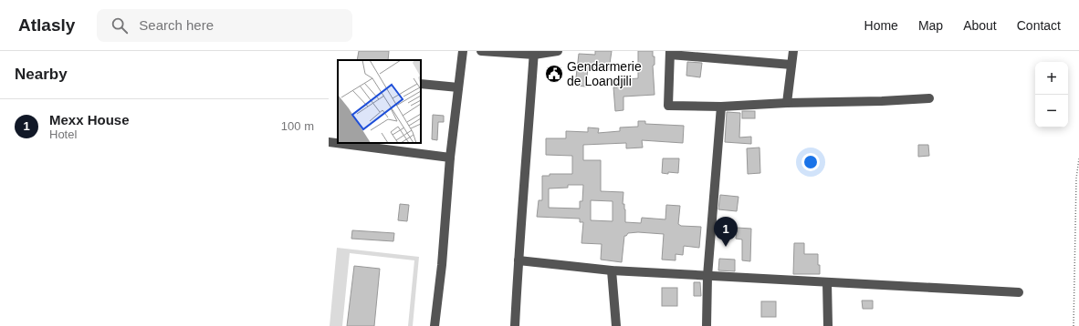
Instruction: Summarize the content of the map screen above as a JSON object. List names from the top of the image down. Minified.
{"places":{"public building":["Gendarmerie de Loandjili"]},"page":{"header":"Atlasly","search":"Search here","nav":["Home","Map","About","Contact"],"heading":"Nearby","map_buttons":["+","−"],"list":[{"mark":"1","name":"Mexx House","note":"Hotel","value":"100 m"}],"pins":"1"}}
